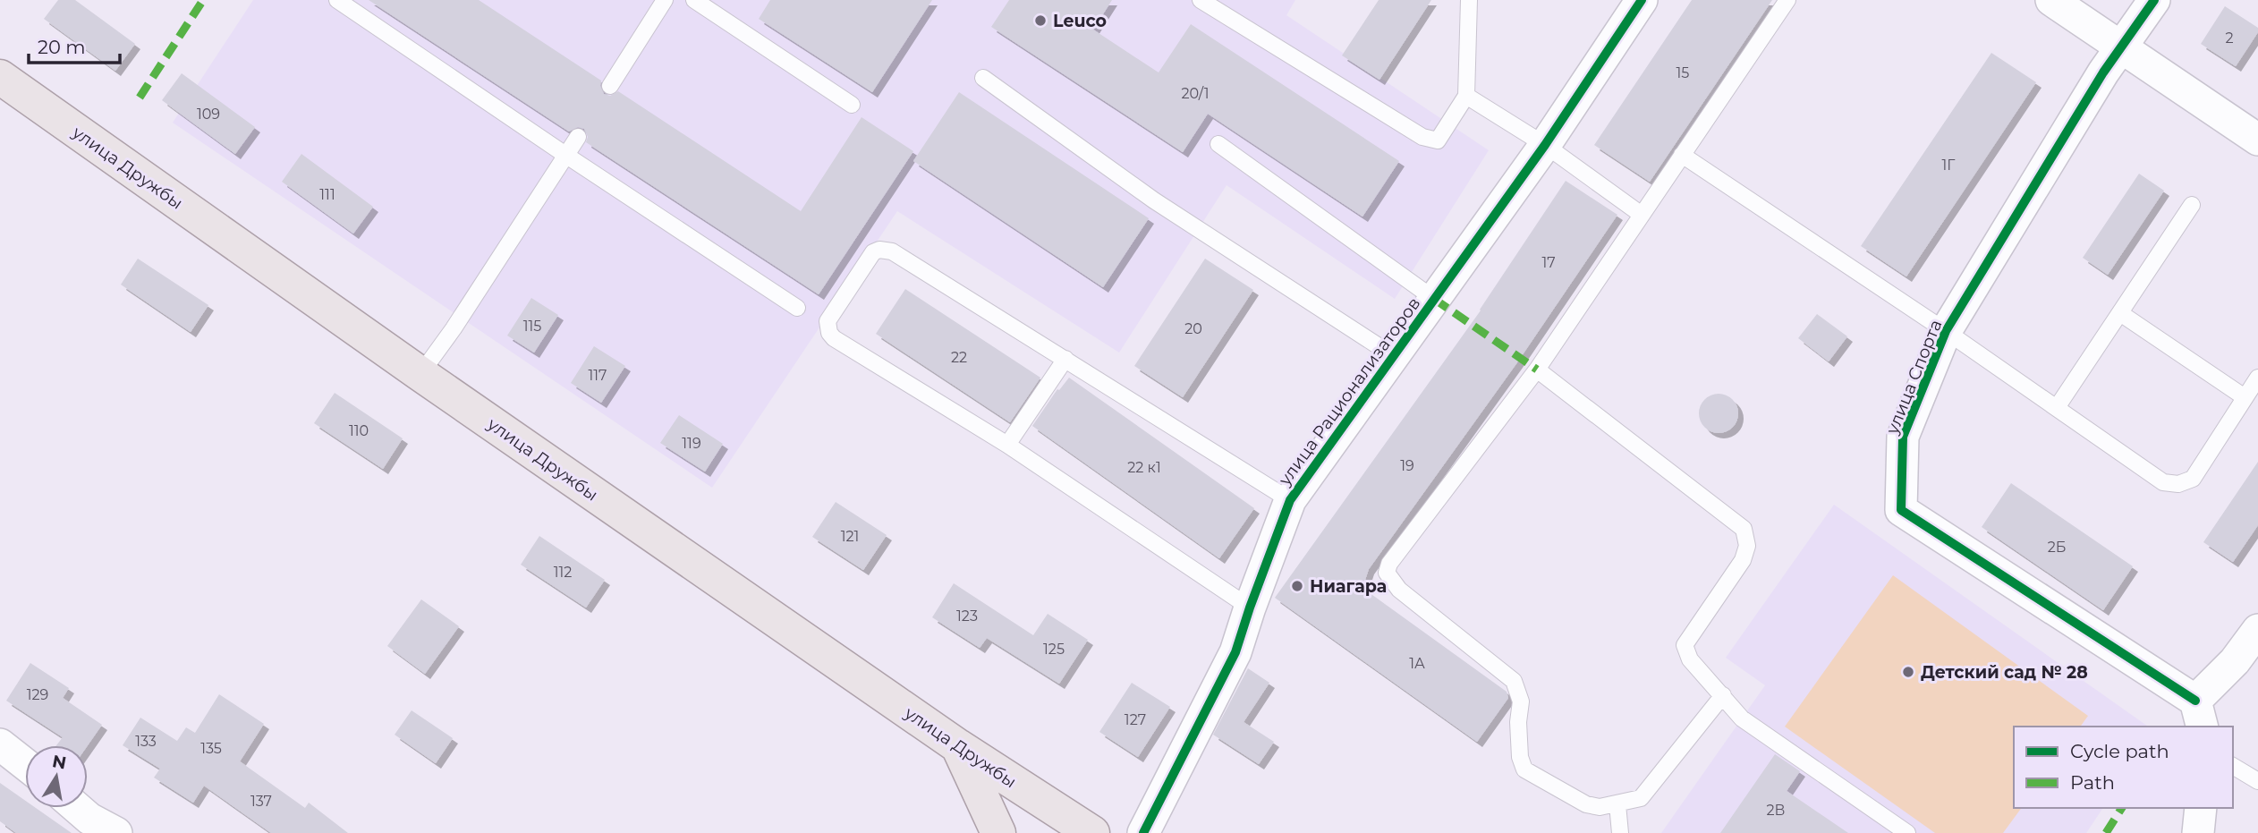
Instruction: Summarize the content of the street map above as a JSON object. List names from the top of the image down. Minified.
{"streets":{"main road":["улица Дружбы"],"street":["улица Спорта","улица Рационализаторов"]},"places":["Leuco","Ниагара","Детский сад № 28"],"house_numbers":["2","15","20/1","109","1Г","111","17","115","20","22","117","110","119","19","22 к1","121","2Б","112","123","125","1А","129","127","133","135","137","2В"],"legend":["Cycle path","Path"],"scale_bar":"20 m","north":"top"}
